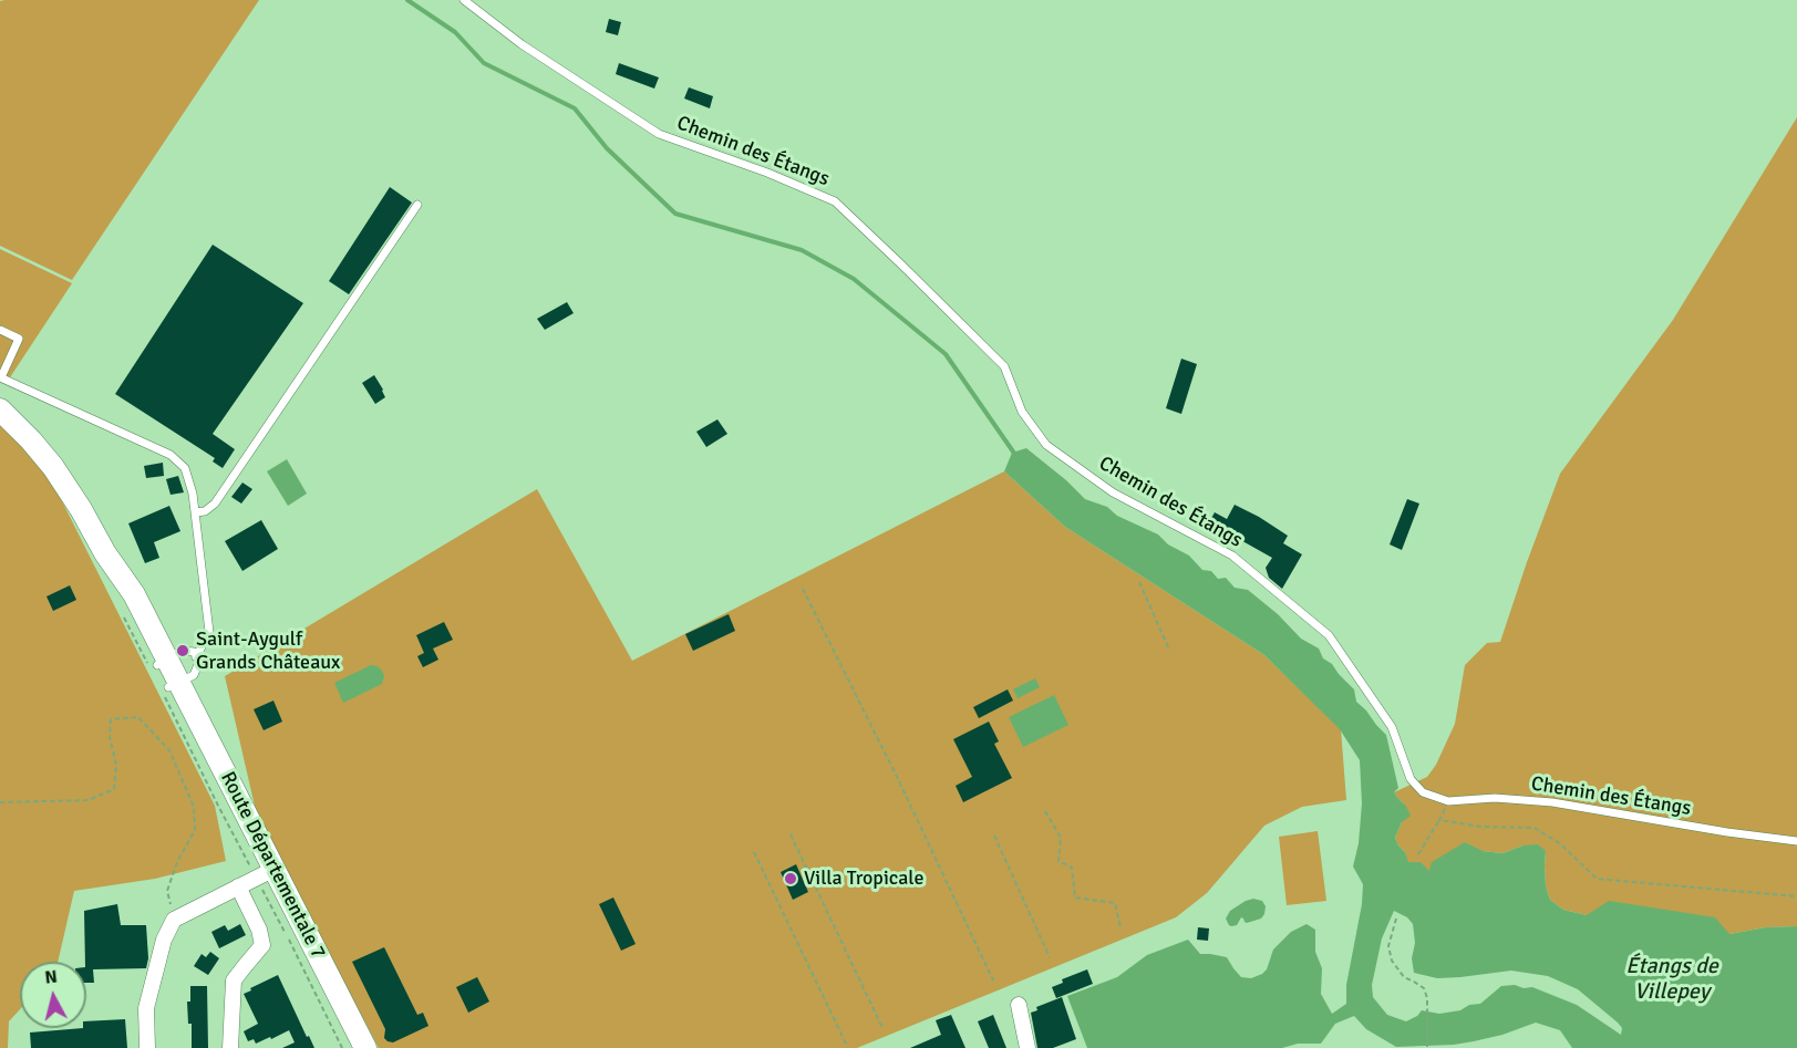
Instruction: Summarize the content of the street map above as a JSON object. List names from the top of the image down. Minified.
{"streets":{"main road":["Route Départementale 7"],"lane":["Chemin des Étangs"]},"water":["Étangs de Villepey"],"places":["Saint-Aygulf Grands Châteaux","Villa Tropicale"],"north":"top"}
